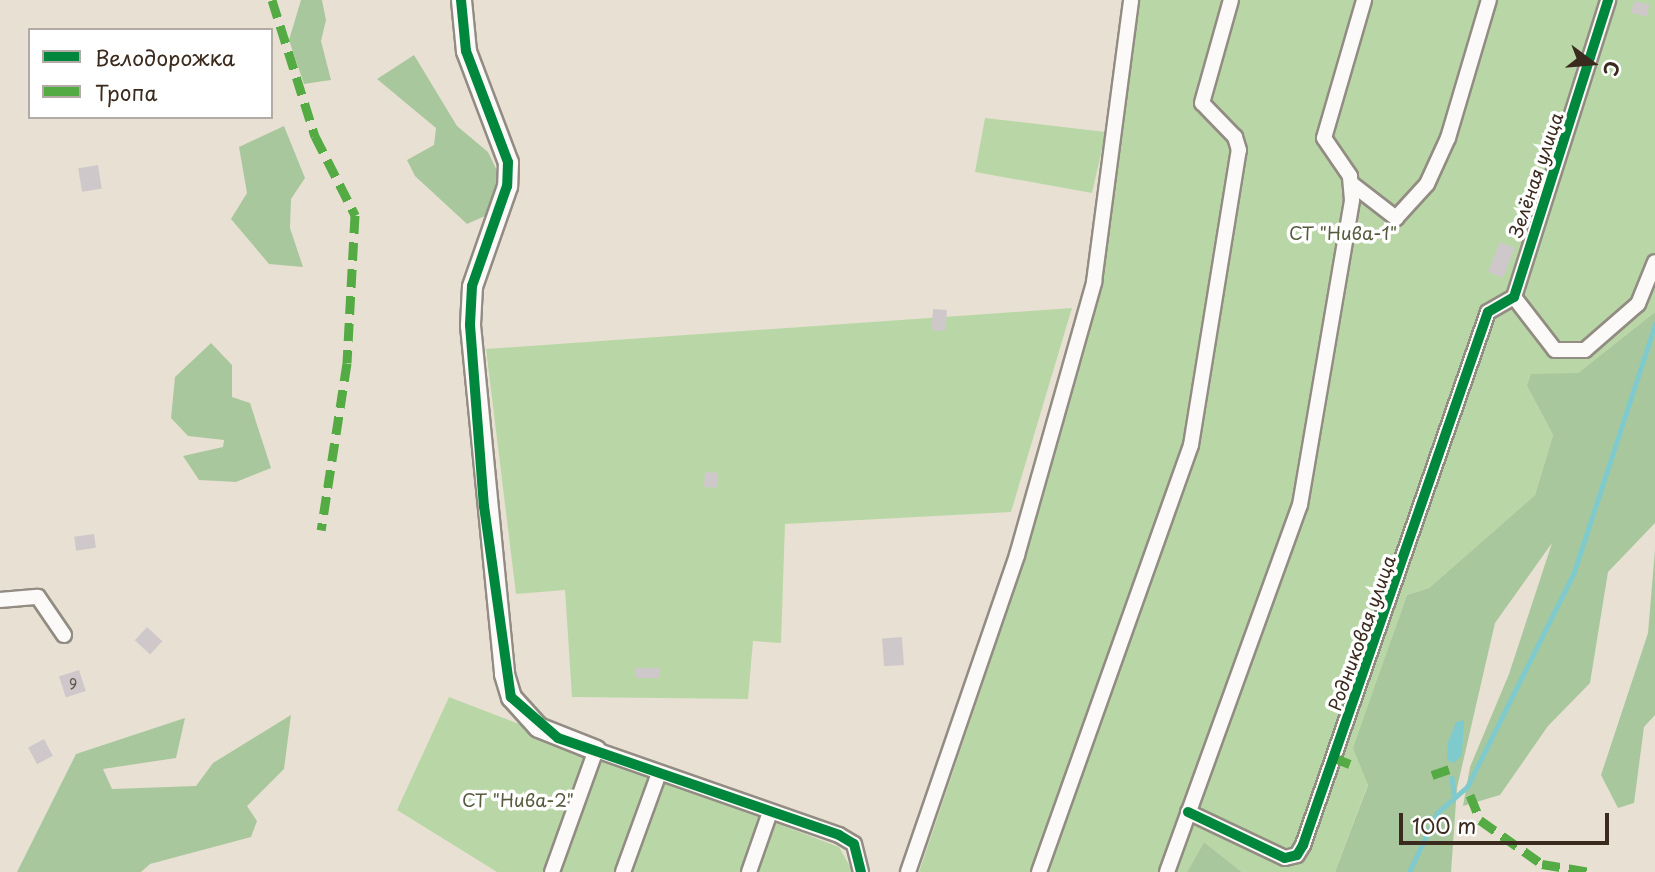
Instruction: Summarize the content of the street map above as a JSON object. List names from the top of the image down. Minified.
{"streets":{"street":["Зелёная улица","Родниковая улица"]},"crossings":[["Зелёная улица","Родниковая улица"]],"parks":["СТ \"Нива-1\"","СТ \"Нива-2\""],"house_numbers":["9"],"legend":["Велодорожка","Тропа"],"scale_bar":"100 m","north":"right"}
